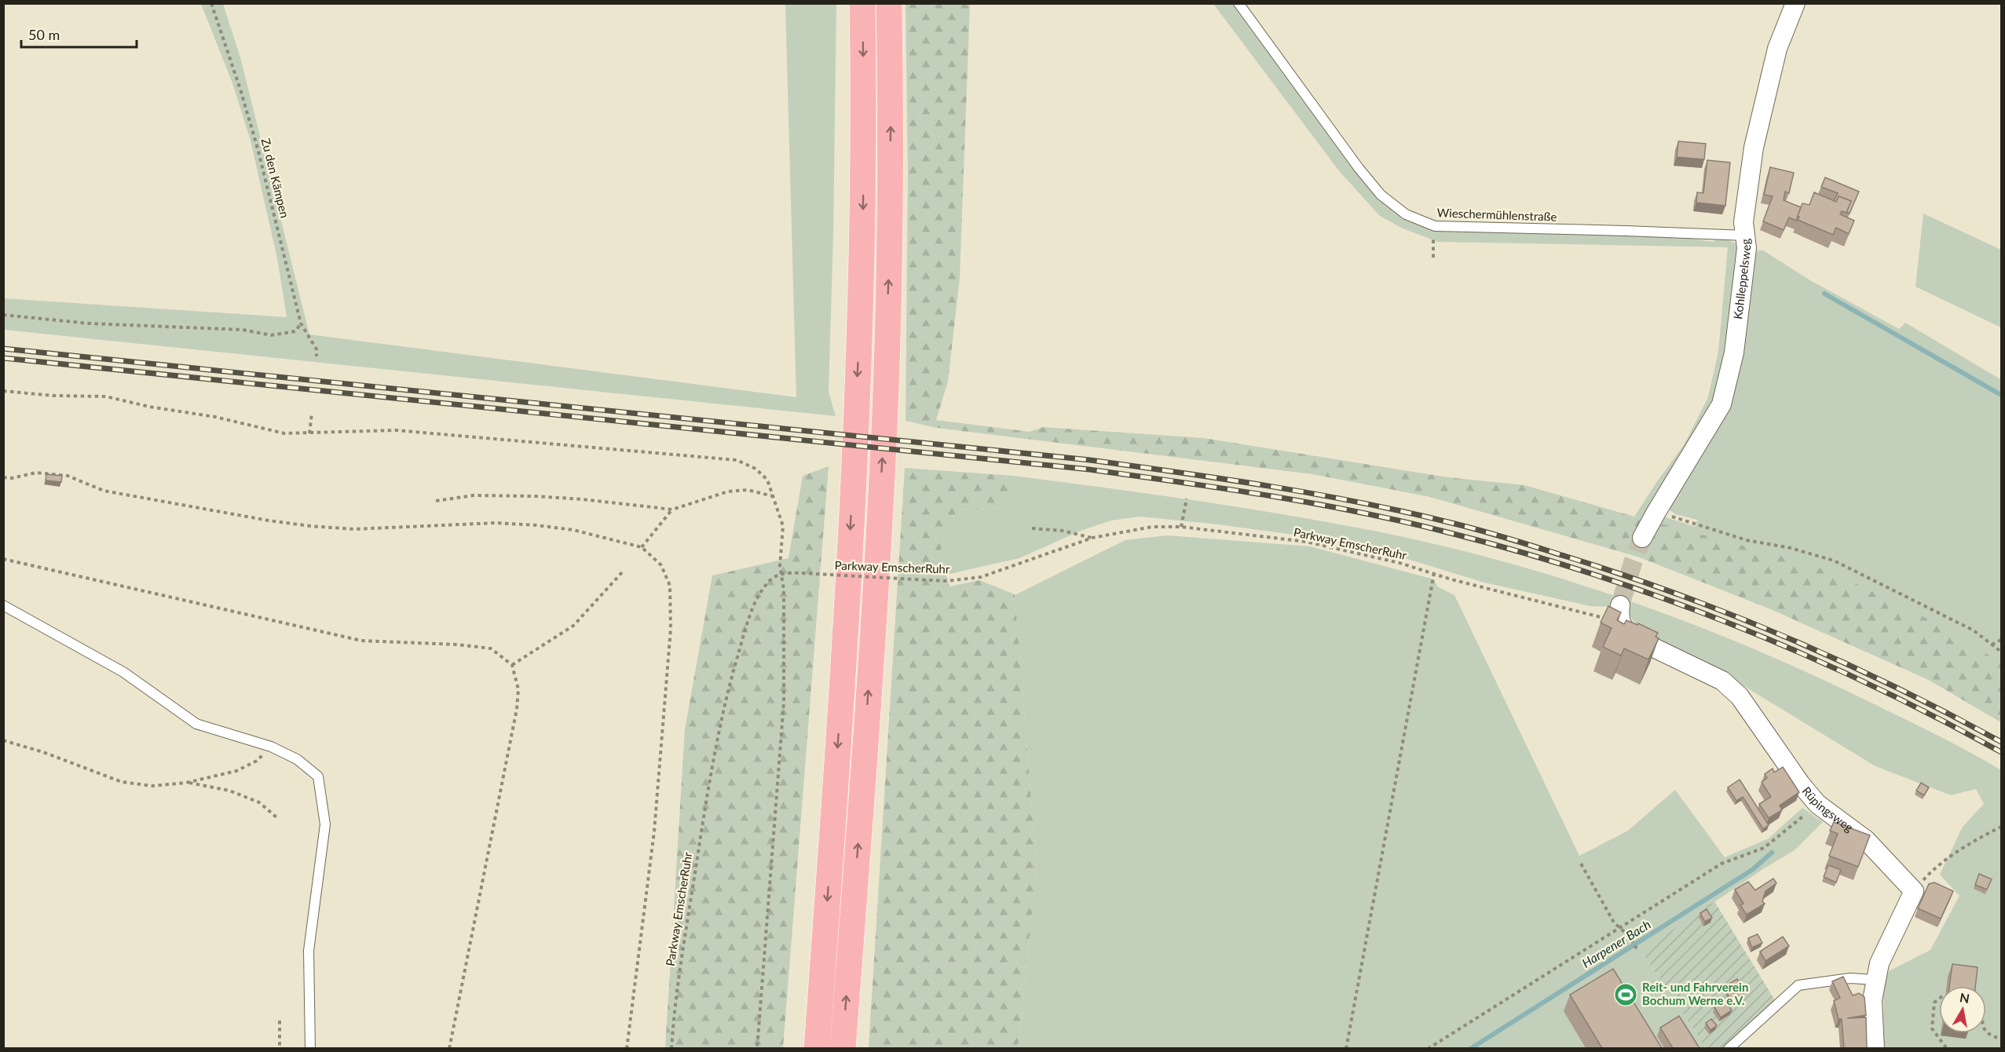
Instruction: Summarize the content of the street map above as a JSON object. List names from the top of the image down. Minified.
{"streets":{"street":["Kohlleppelsweg","Rüpingsweg"],"lane":["Wieschermühlenstraße"],"path":["Zu den Kämpen","Parkway EmscherRuhr"]},"crossings":[["Wieschermühlenstraße","Kohlleppelsweg"],["Parkway EmscherRuhr","Rüpingsweg"]],"water":["Harpener Bach"],"places":{"sports":["Reit- und Fahrverein Bochum Werne e.V."]},"scale_bar":"50 m","north":"top"}
